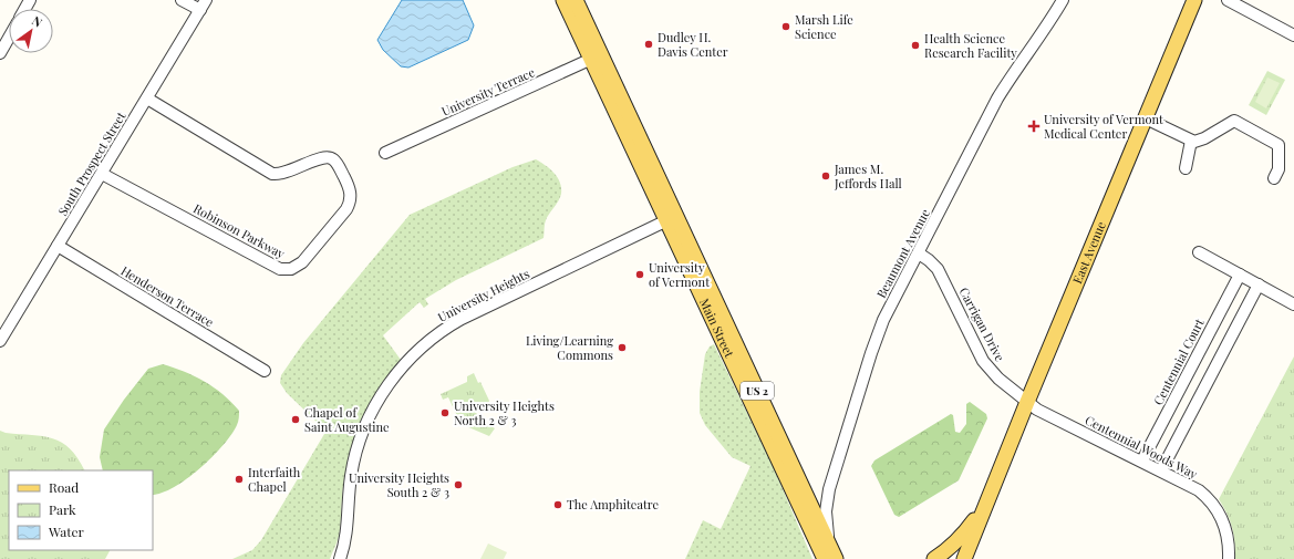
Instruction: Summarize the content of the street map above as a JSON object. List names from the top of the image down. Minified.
{"streets":{"main road":["East Avenue","Main Street","US 2"],"street":["University Terrace","South Prospect Street","Robinson Parkway","Beaumont Avenue","University Heights","Henderson Terrace","Carrigan Drive","Centennial Court","Centennial Woods Way"]},"crossings":[["University Terrace","Main Street"],["South Prospect Street","Robinson Parkway"],["South Prospect Street","Henderson Terrace"],["Beaumont Avenue","Carrigan Drive"],["Beaumont Avenue","Main Street"],["East Avenue","Carrigan Drive"],["East Avenue","Centennial Woods Way"],["University Heights","Main Street"],["Carrigan Drive","Centennial Woods Way"],["Centennial Court","Centennial Woods Way"]],"places":{"other":["Marsh Life Science","Dudley H. Davis Center","Health Science Research Facility","James M. Jeffords Hall","University of Vermont","Living/Learning Commons","University Heights North 2 & 3","Chapel of Saint Augustine","Interfaith Chapel","University Heights South 2 & 3","The Amphiteatre"],"health":["University of Vermont Medical Center"]},"legend":["Road","Park","Water"],"north":"top right"}
